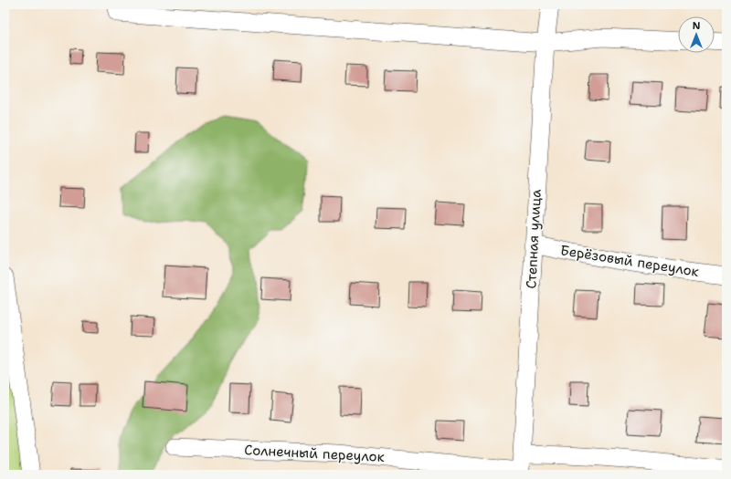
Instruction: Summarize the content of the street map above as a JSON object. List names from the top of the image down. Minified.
{"streets":{"street":["Степная улица","Берёзовый переулок","Солнечный переулок"]},"crossings":[["Степная улица","Берёзовый переулок"],["Степная улица","Солнечный переулок"]],"north":"top"}
